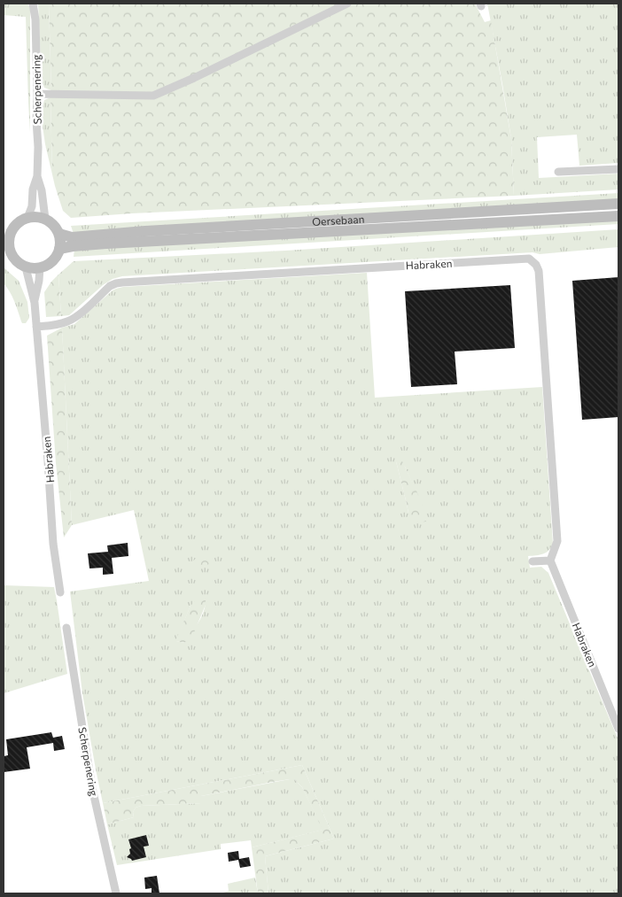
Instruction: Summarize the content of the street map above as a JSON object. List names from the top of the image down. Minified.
{"streets":{"main road":["Oersebaan"],"street":["Scherpenering","Habraken"]},"crossings":[["Scherpenering","Oersebaan"],["Scherpenering","Habraken"],["Oersebaan","Habraken"]]}
